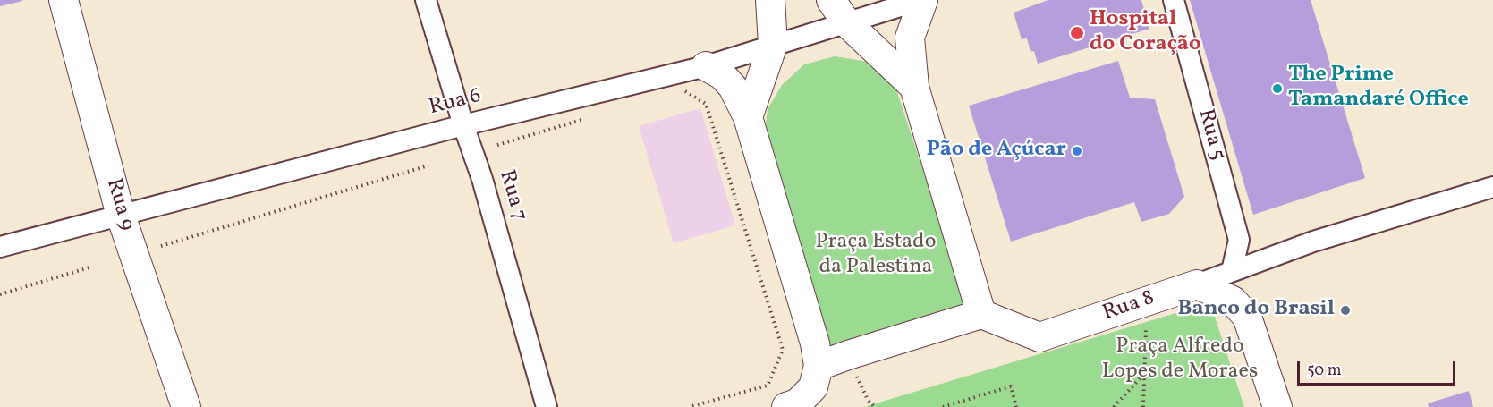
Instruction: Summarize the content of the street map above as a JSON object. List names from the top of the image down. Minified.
{"streets":{"main road":["Rua 9","Rua 8"],"street":["Rua 6","Rua 5","Rua 7"]},"crossings":[["Rua 6","Rua 7"],["Rua 6","Rua 9"],["Rua 5","Rua 8"]],"parks":["Praça Estado da Palestina","Praça Alfredo Lopes de Moraes"],"places":["Hospital do Coração","The Prime Tamandaré Office","Pão de Açúcar","Banco do Brasil"],"scale_bar":"50 m"}
